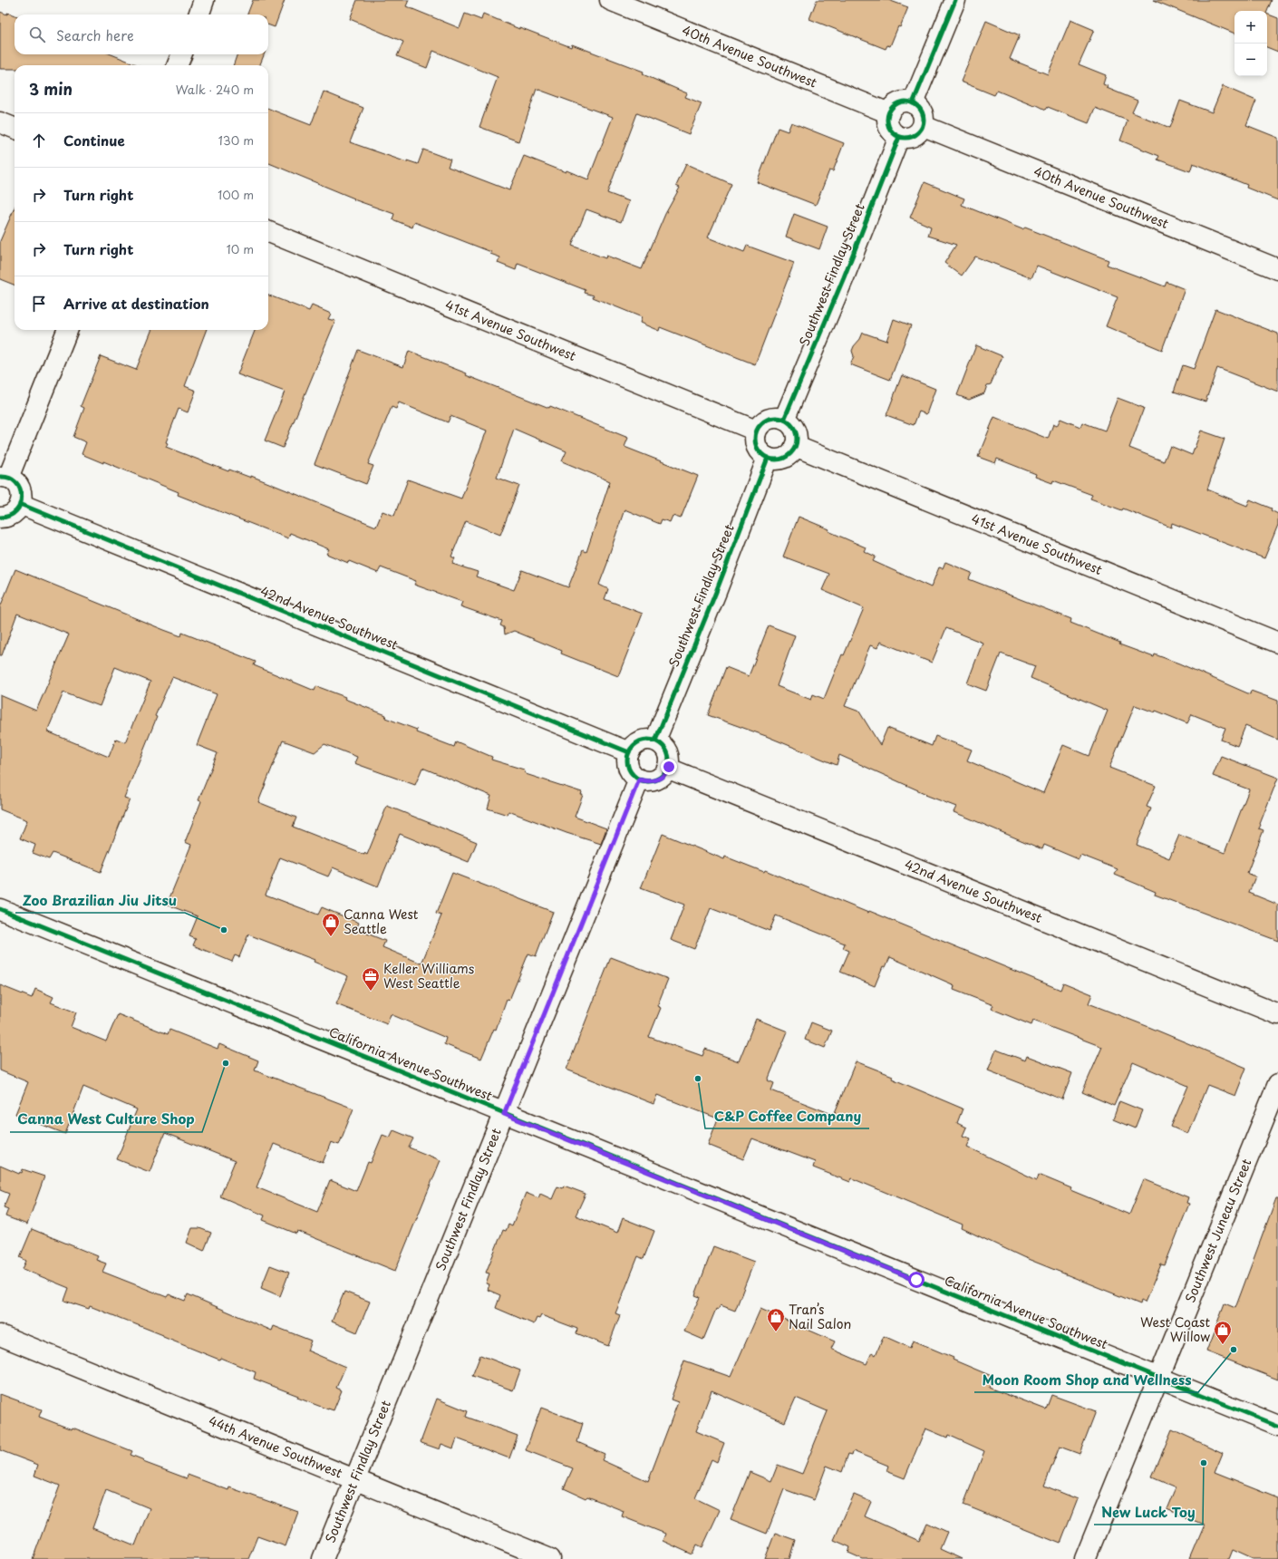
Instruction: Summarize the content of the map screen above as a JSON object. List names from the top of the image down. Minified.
{"streets":{"street":["40th Avenue Southwest","Southwest Findlay Street","41st Avenue Southwest","42nd Avenue Southwest","California Avenue Southwest","Southwest Juneau Street","44th Avenue Southwest"]},"crossings":[["40th Avenue Southwest","Southwest Findlay Street"],["Southwest Findlay Street","41st Avenue Southwest"],["Southwest Findlay Street","42nd Avenue Southwest"],["Southwest Findlay Street","California Avenue Southwest"],["Southwest Findlay Street","44th Avenue Southwest"],["California Avenue Southwest","Southwest Juneau Street"]],"places":{"other":["Zoo Brazilian Jiu Jitsu","Canna West Culture Shop","C&P Coffee Company","Moon Room Shop and Wellness","New Luck Toy"],"shop":["Canna West Seattle","Tran’s Nail Salon","West Coast Willow"],"office":["Keller Williams West Seattle"]},"page":{"map_buttons":["+","−"],"search":"Search here","heading":["3 min","Walk · 240 m"],"list":[["Continue","130 m"],["Turn right","100 m"],["Turn right","10 m"],"Arrive at destination"]}}
